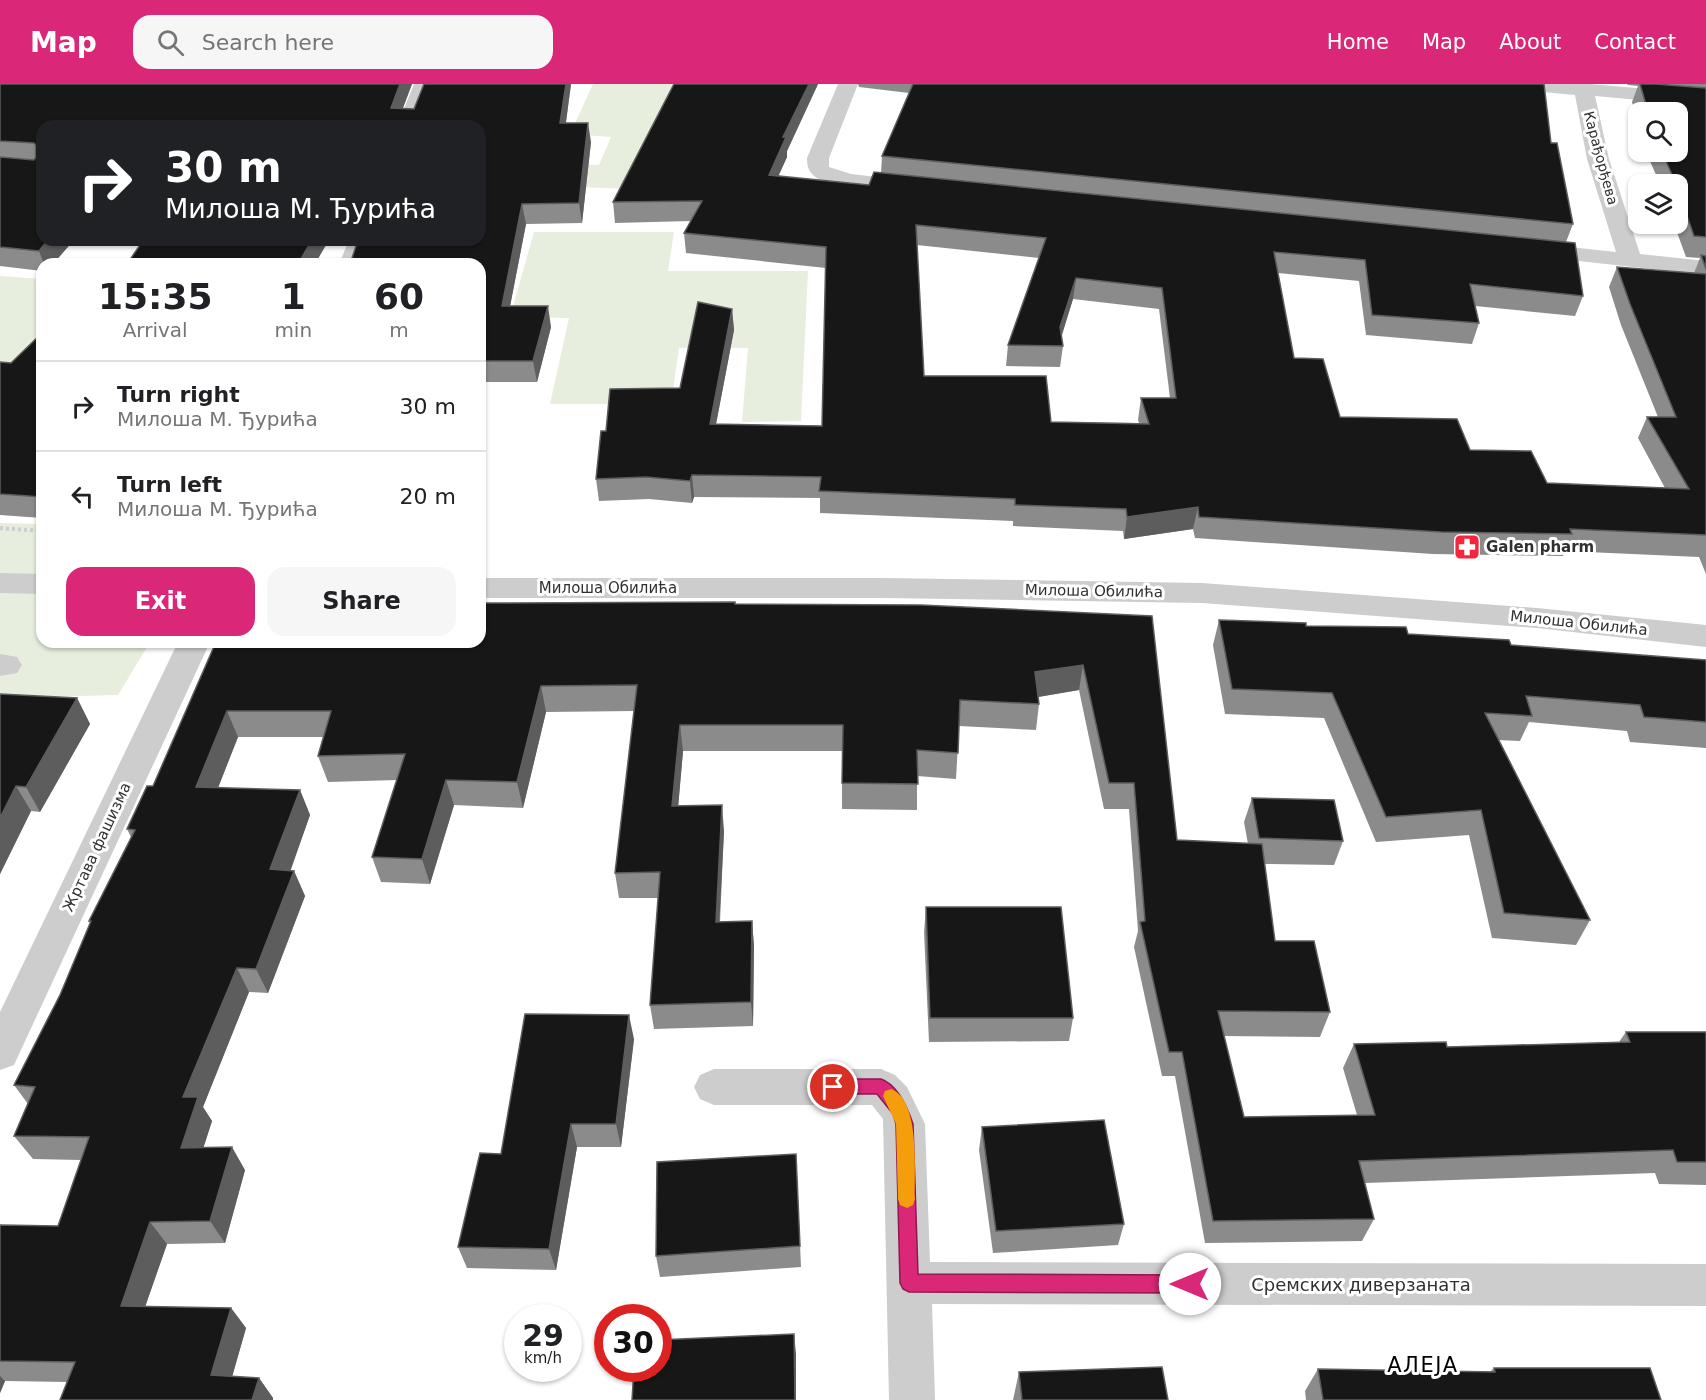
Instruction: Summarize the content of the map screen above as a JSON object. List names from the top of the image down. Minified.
{"streets":{"street":["Карађорђева","Милоша Обилића","Жртава фашизма","Сремских диверзаната"]},"districts":["АЛЕЈА"],"places":{"pharmacy":["Galen pharm"]},"page":{"header":"Map","search":"Search here","nav":["Home","Map","About","Contact"],"turn":["30 m","Милоша М. Ђурића"],"eta":["15:35","Arrival","1","min","60","m"],"list":[{"name":"Turn right","note":"Милоша М. Ђурића","value":"30 m"},{"name":"Turn left","note":"Милоша М. Ђурића","value":"20 m"}],"buttons":["Exit","Share"],"speed":"29 km/h","limit":"30"}}
